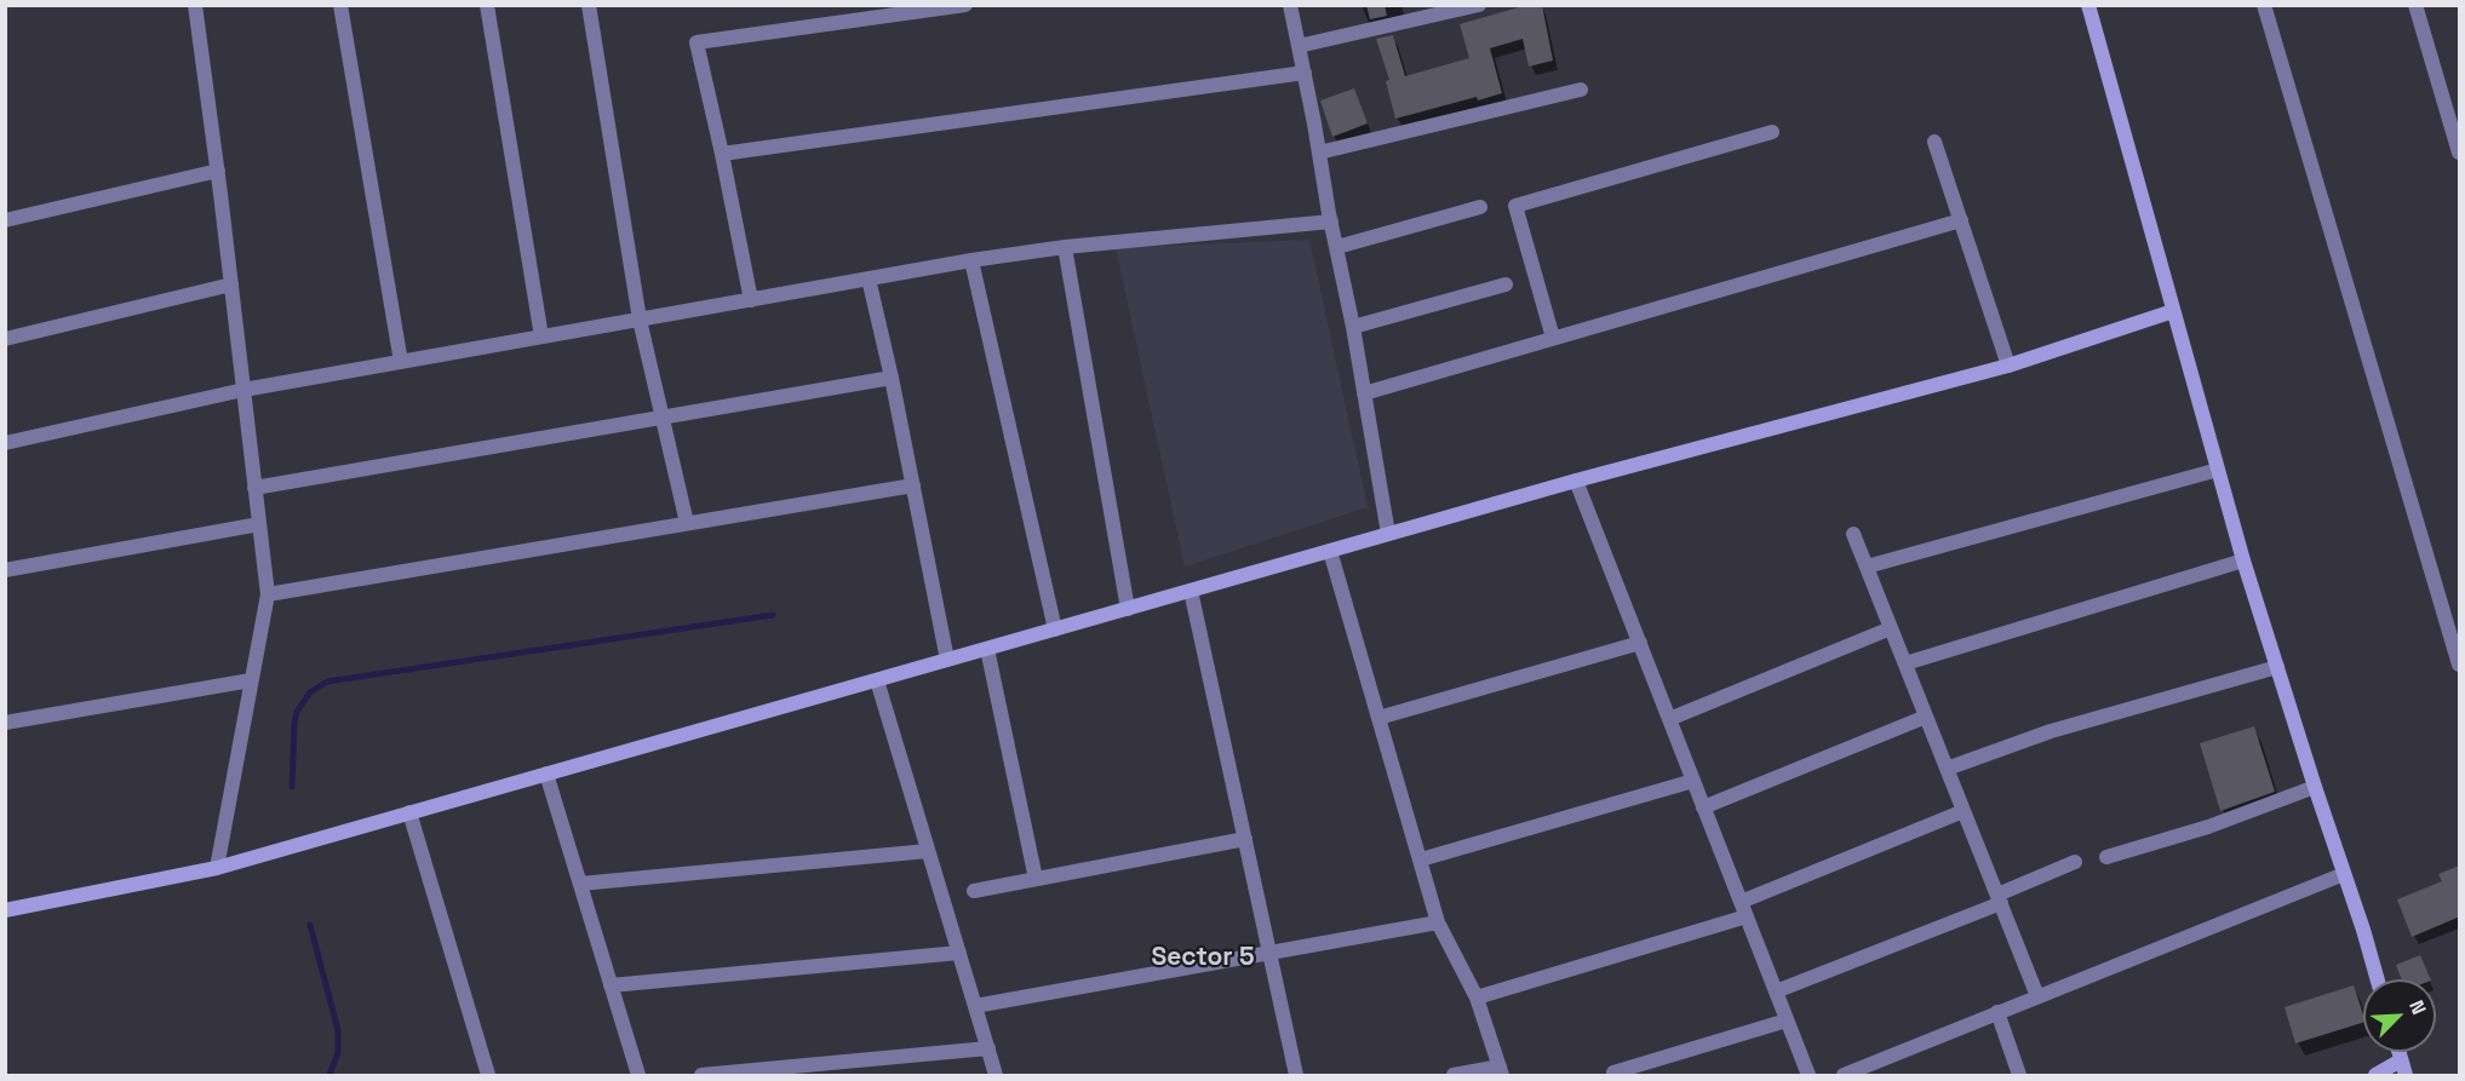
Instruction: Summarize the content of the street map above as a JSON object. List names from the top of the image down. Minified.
{"districts":["Sector 5"],"north":"top right"}
